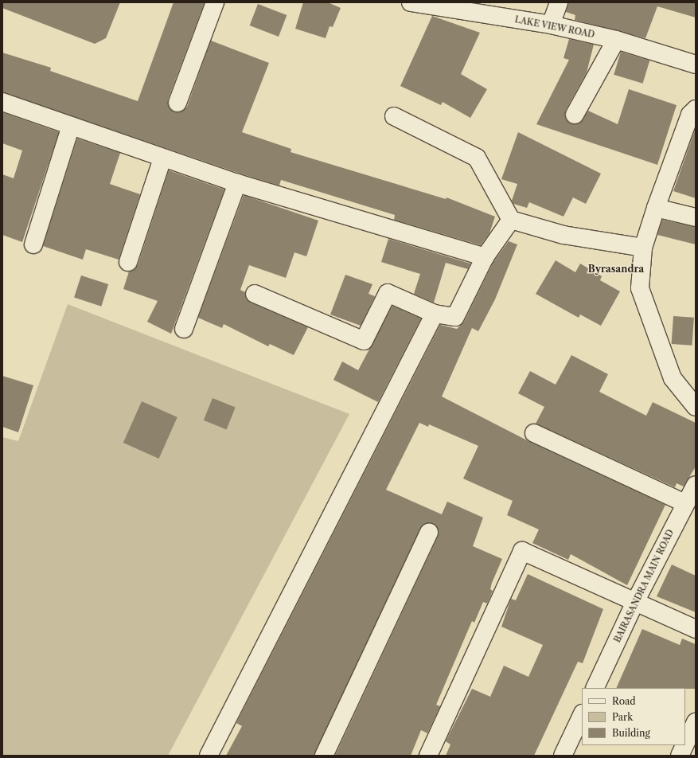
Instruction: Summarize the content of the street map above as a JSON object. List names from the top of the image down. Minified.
{"streets":{"street":["LAKE VIEW ROAD","BAIRASANDRA MAIN ROAD"]},"districts":["Byrasandra"],"legend":["Road","Park","Building"]}
